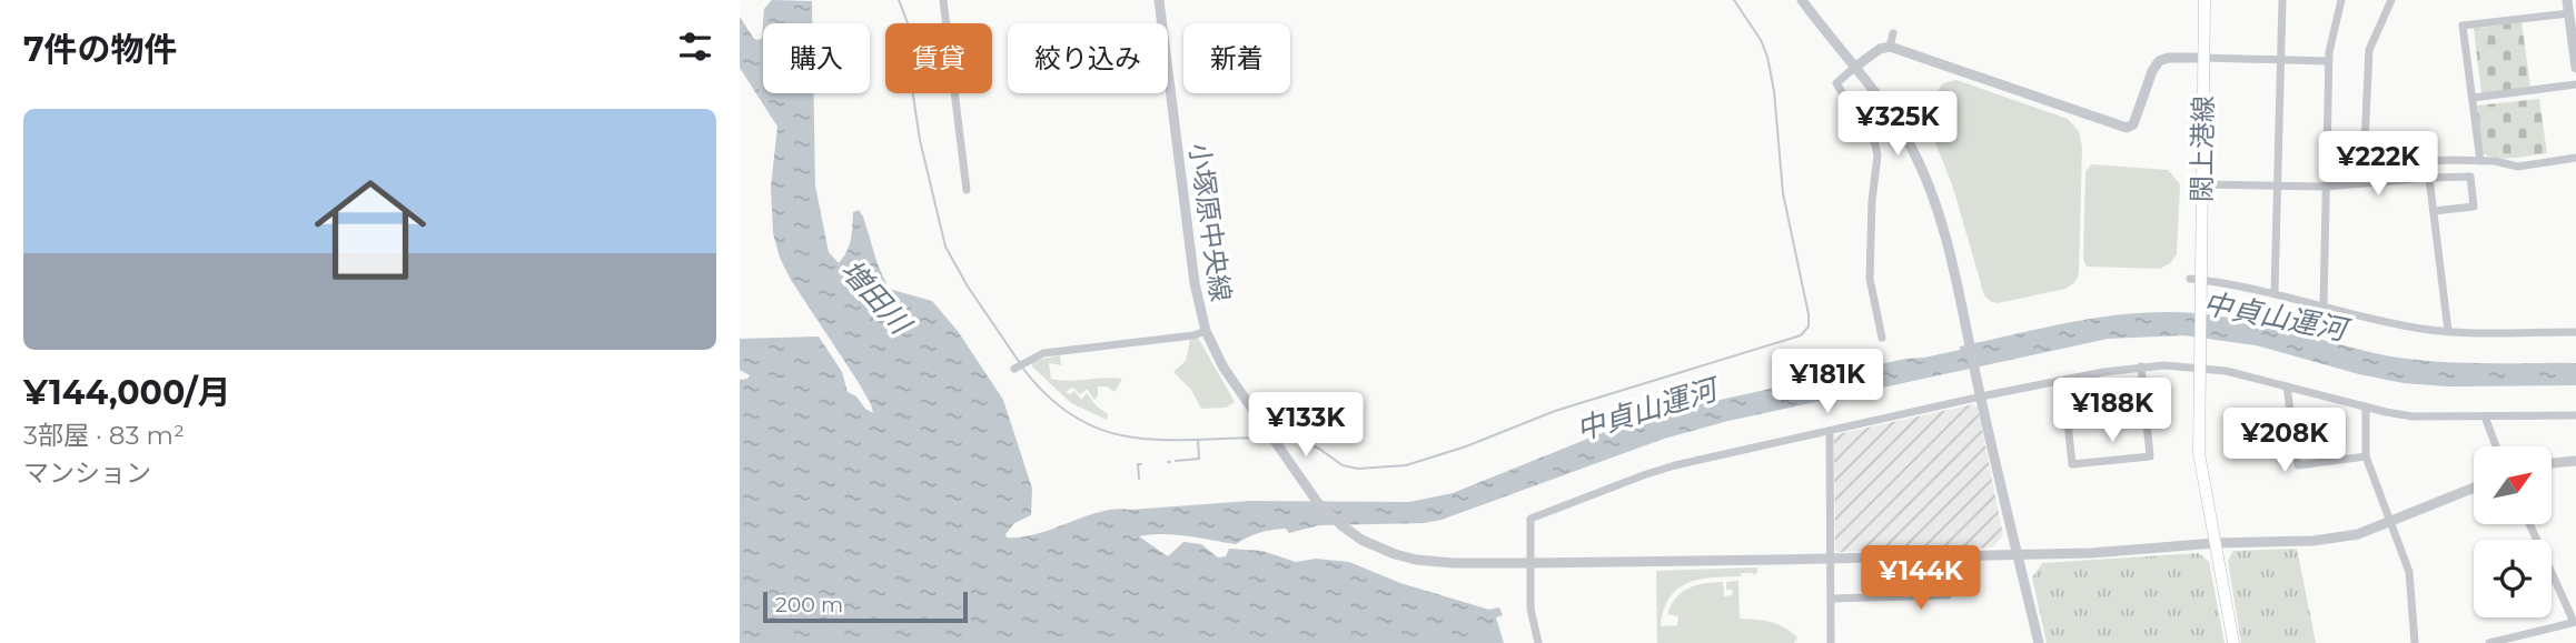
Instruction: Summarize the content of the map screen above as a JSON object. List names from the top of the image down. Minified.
{"streets":{"main road":["閖上港線"],"street":["小塚原中央線"]},"water":["増田川","中貞山運河"],"scale_bar":"200 m","north":"top right","page":{"heading":"7件の物件","chip":["購入","賃貸","絞り込み","新着"],"price":["¥325K","¥222K","¥181K","¥188K","¥133K","¥208K","¥144K"],"list":[{"name":"¥144,000/月","note":"3部屋 · 83 m² · マンション"}],"scale":"200 m"}}
